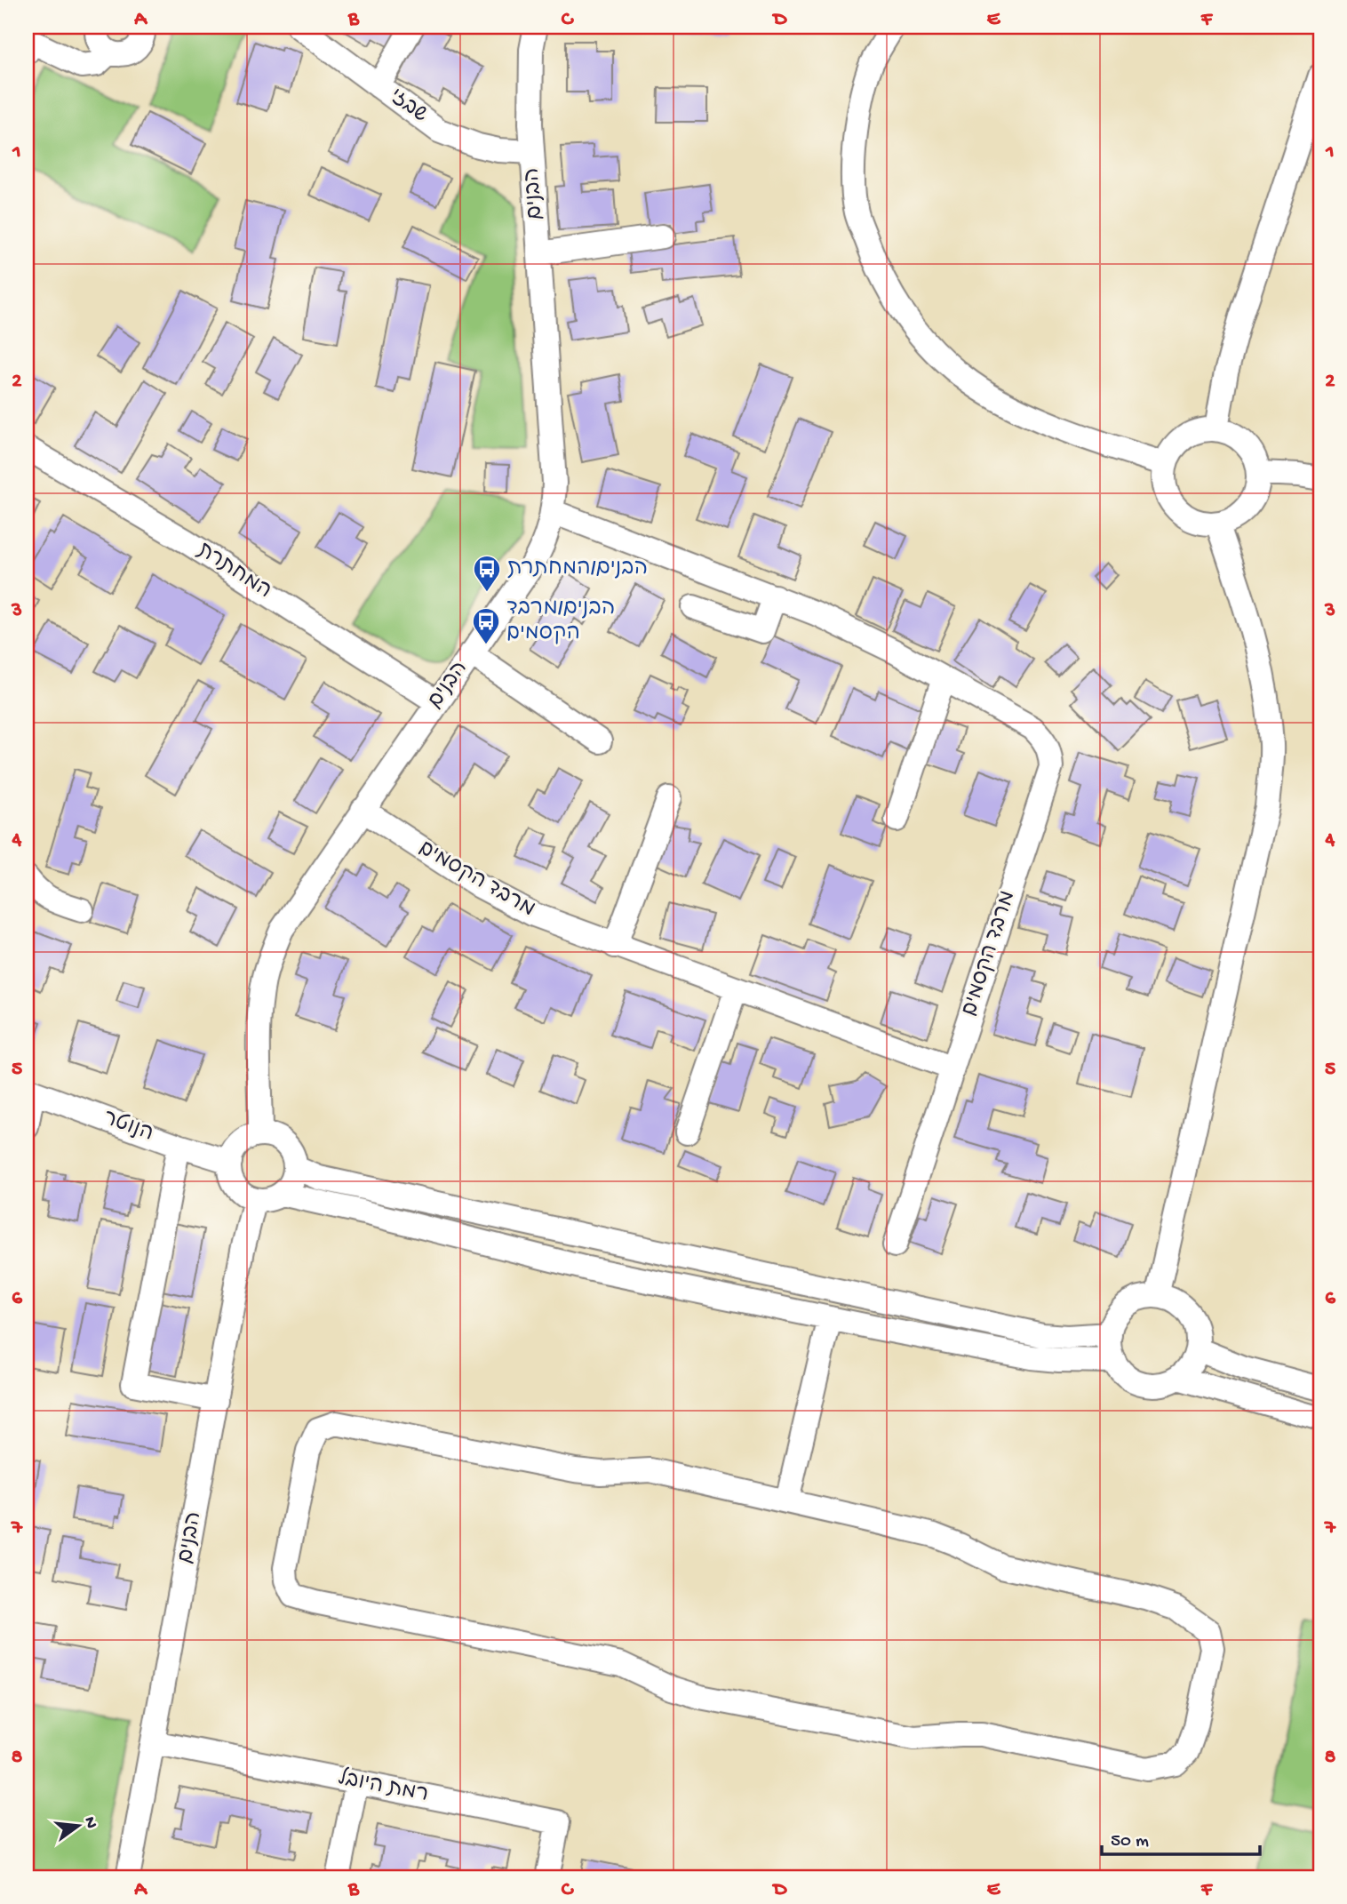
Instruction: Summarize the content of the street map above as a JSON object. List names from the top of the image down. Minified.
{"streets":{"street":["שבזי","הבנים","המחתרת","מרבד הקסמים","הנוטר","רמת היובל"]},"crossings":[["שבזי","הבנים"],["הבנים","המחתרת"],["הבנים","מרבד הקסמים"],["הבנים","הנוטר"],["הבנים","רמת היובל"]],"places":{"bus stop":["הבנים/המחתרת","הבנים/מרבד הקסמים"]},"scale_bar":"50 m","north":"right","grid":{"columns":["A","B","C","D","E","F"],"rows":["1","2","3","4","5","6","7","8"]}}
